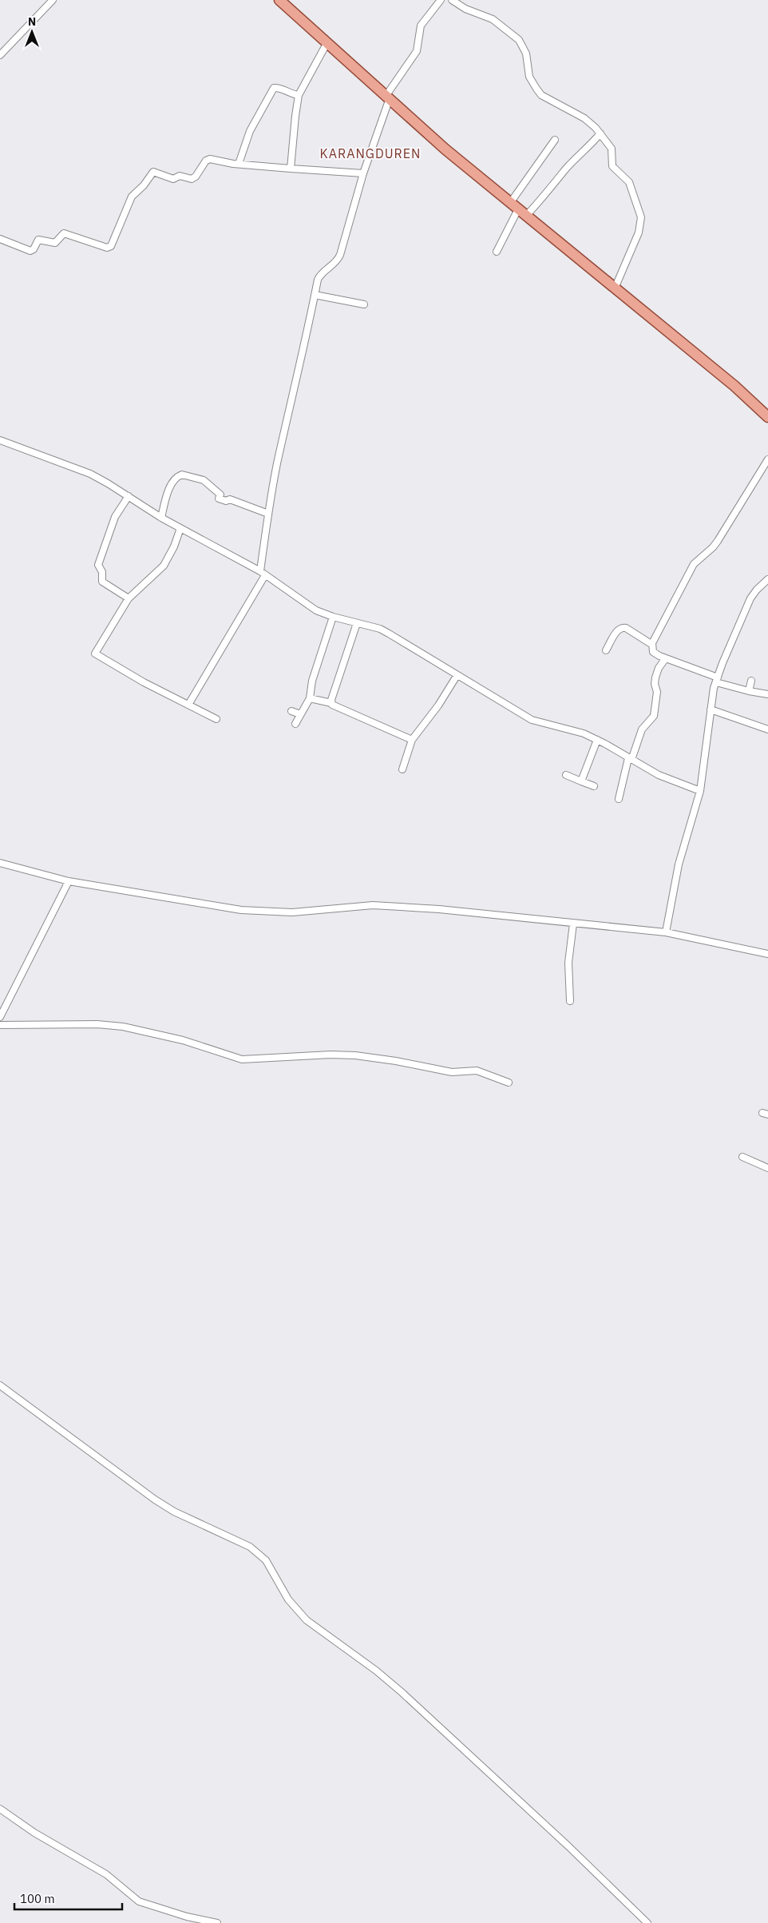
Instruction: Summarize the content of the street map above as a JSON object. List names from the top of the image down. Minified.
{"districts":["KARANGDUREN"],"scale_bar":"100 m","north":"top"}
